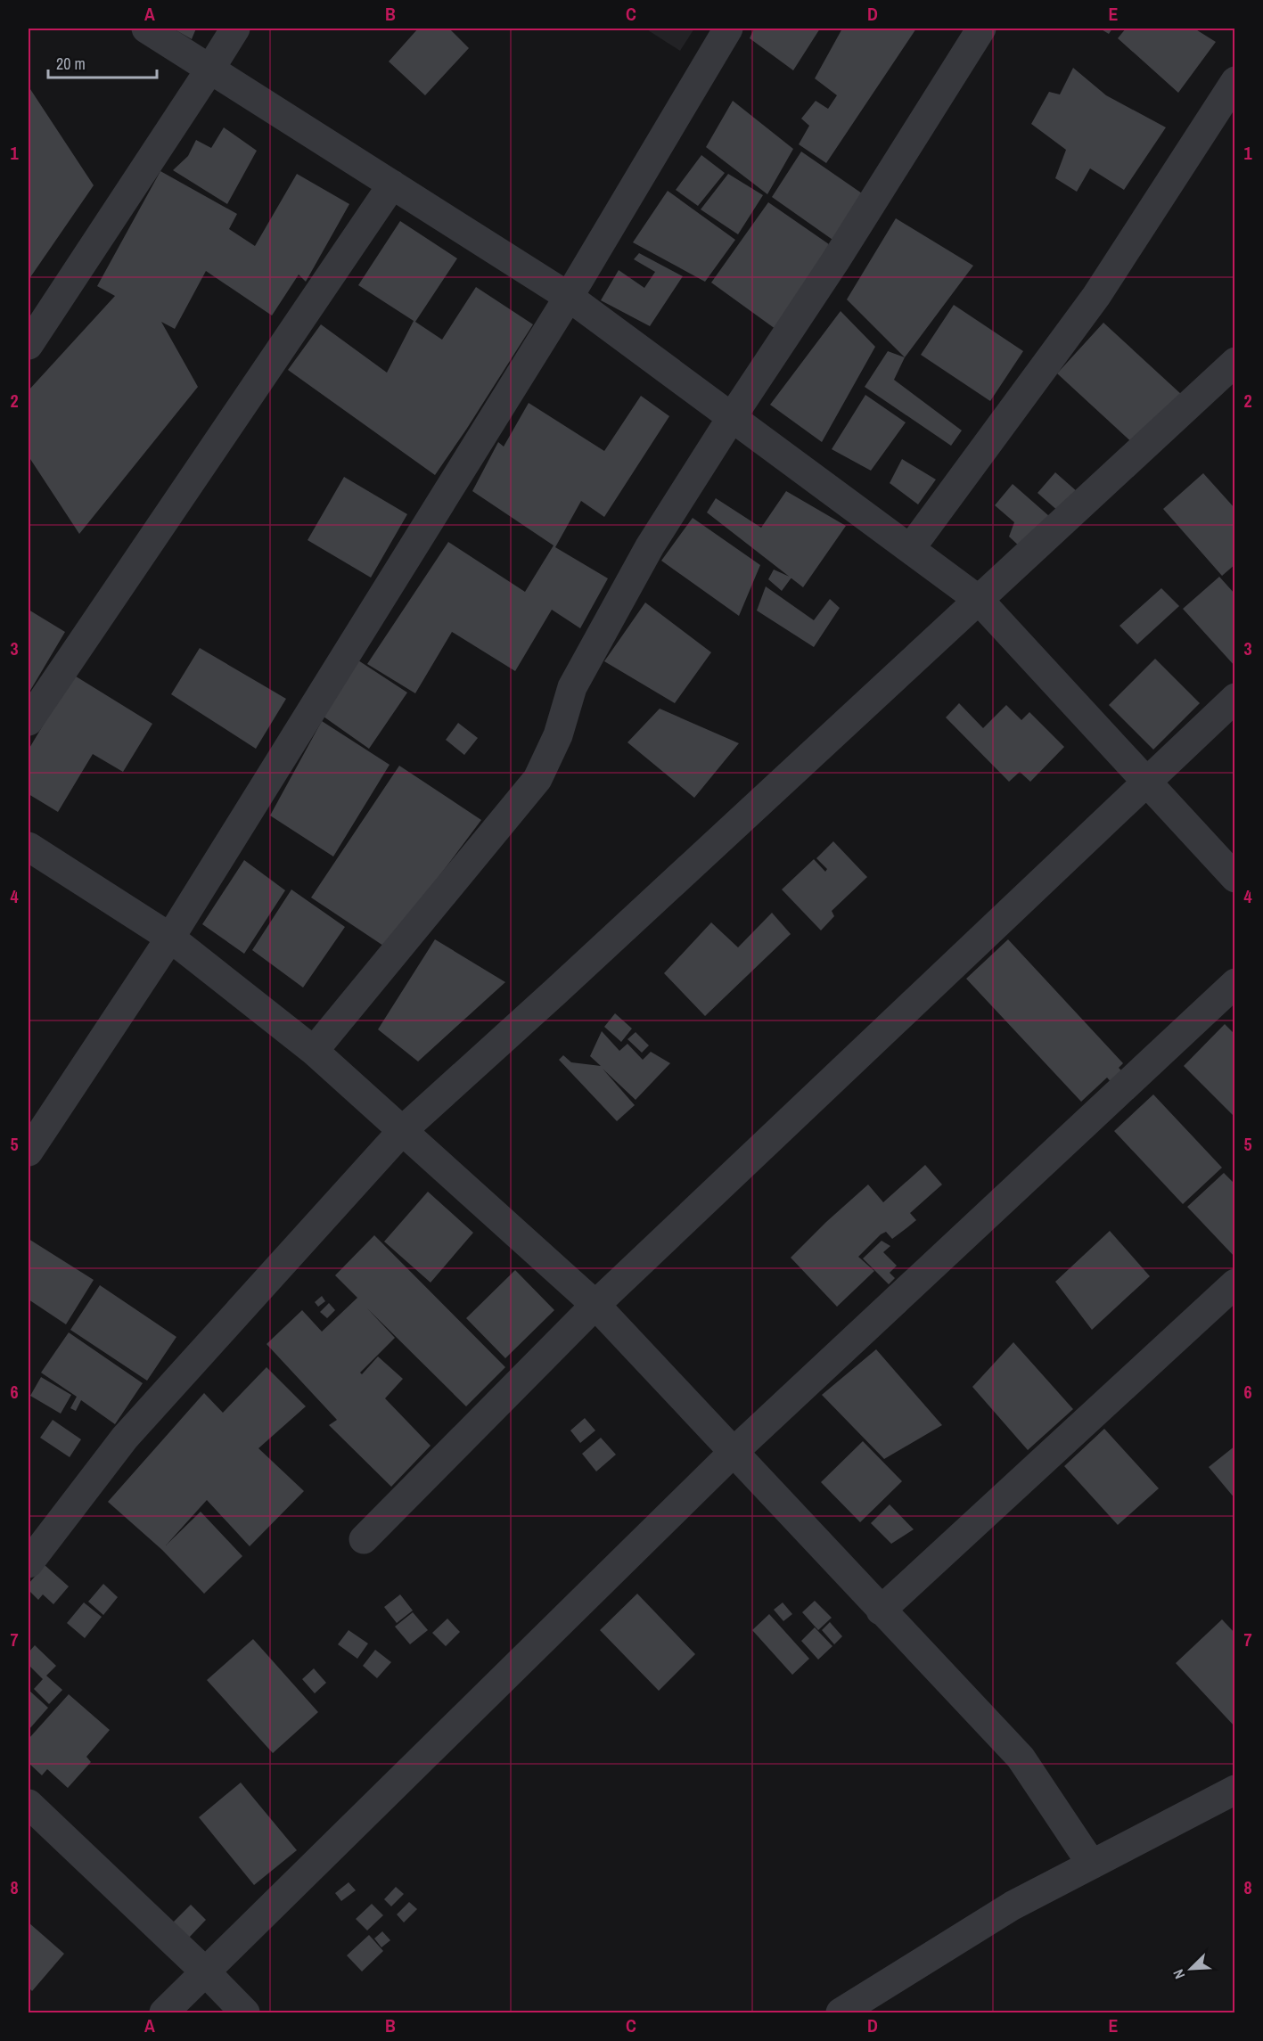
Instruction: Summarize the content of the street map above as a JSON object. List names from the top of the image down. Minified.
{"scale_bar":"20 m","north":"bottom left","grid":{"columns":["A","B","C","D","E"],"rows":["1","2","3","4","5","6","7","8"]}}
